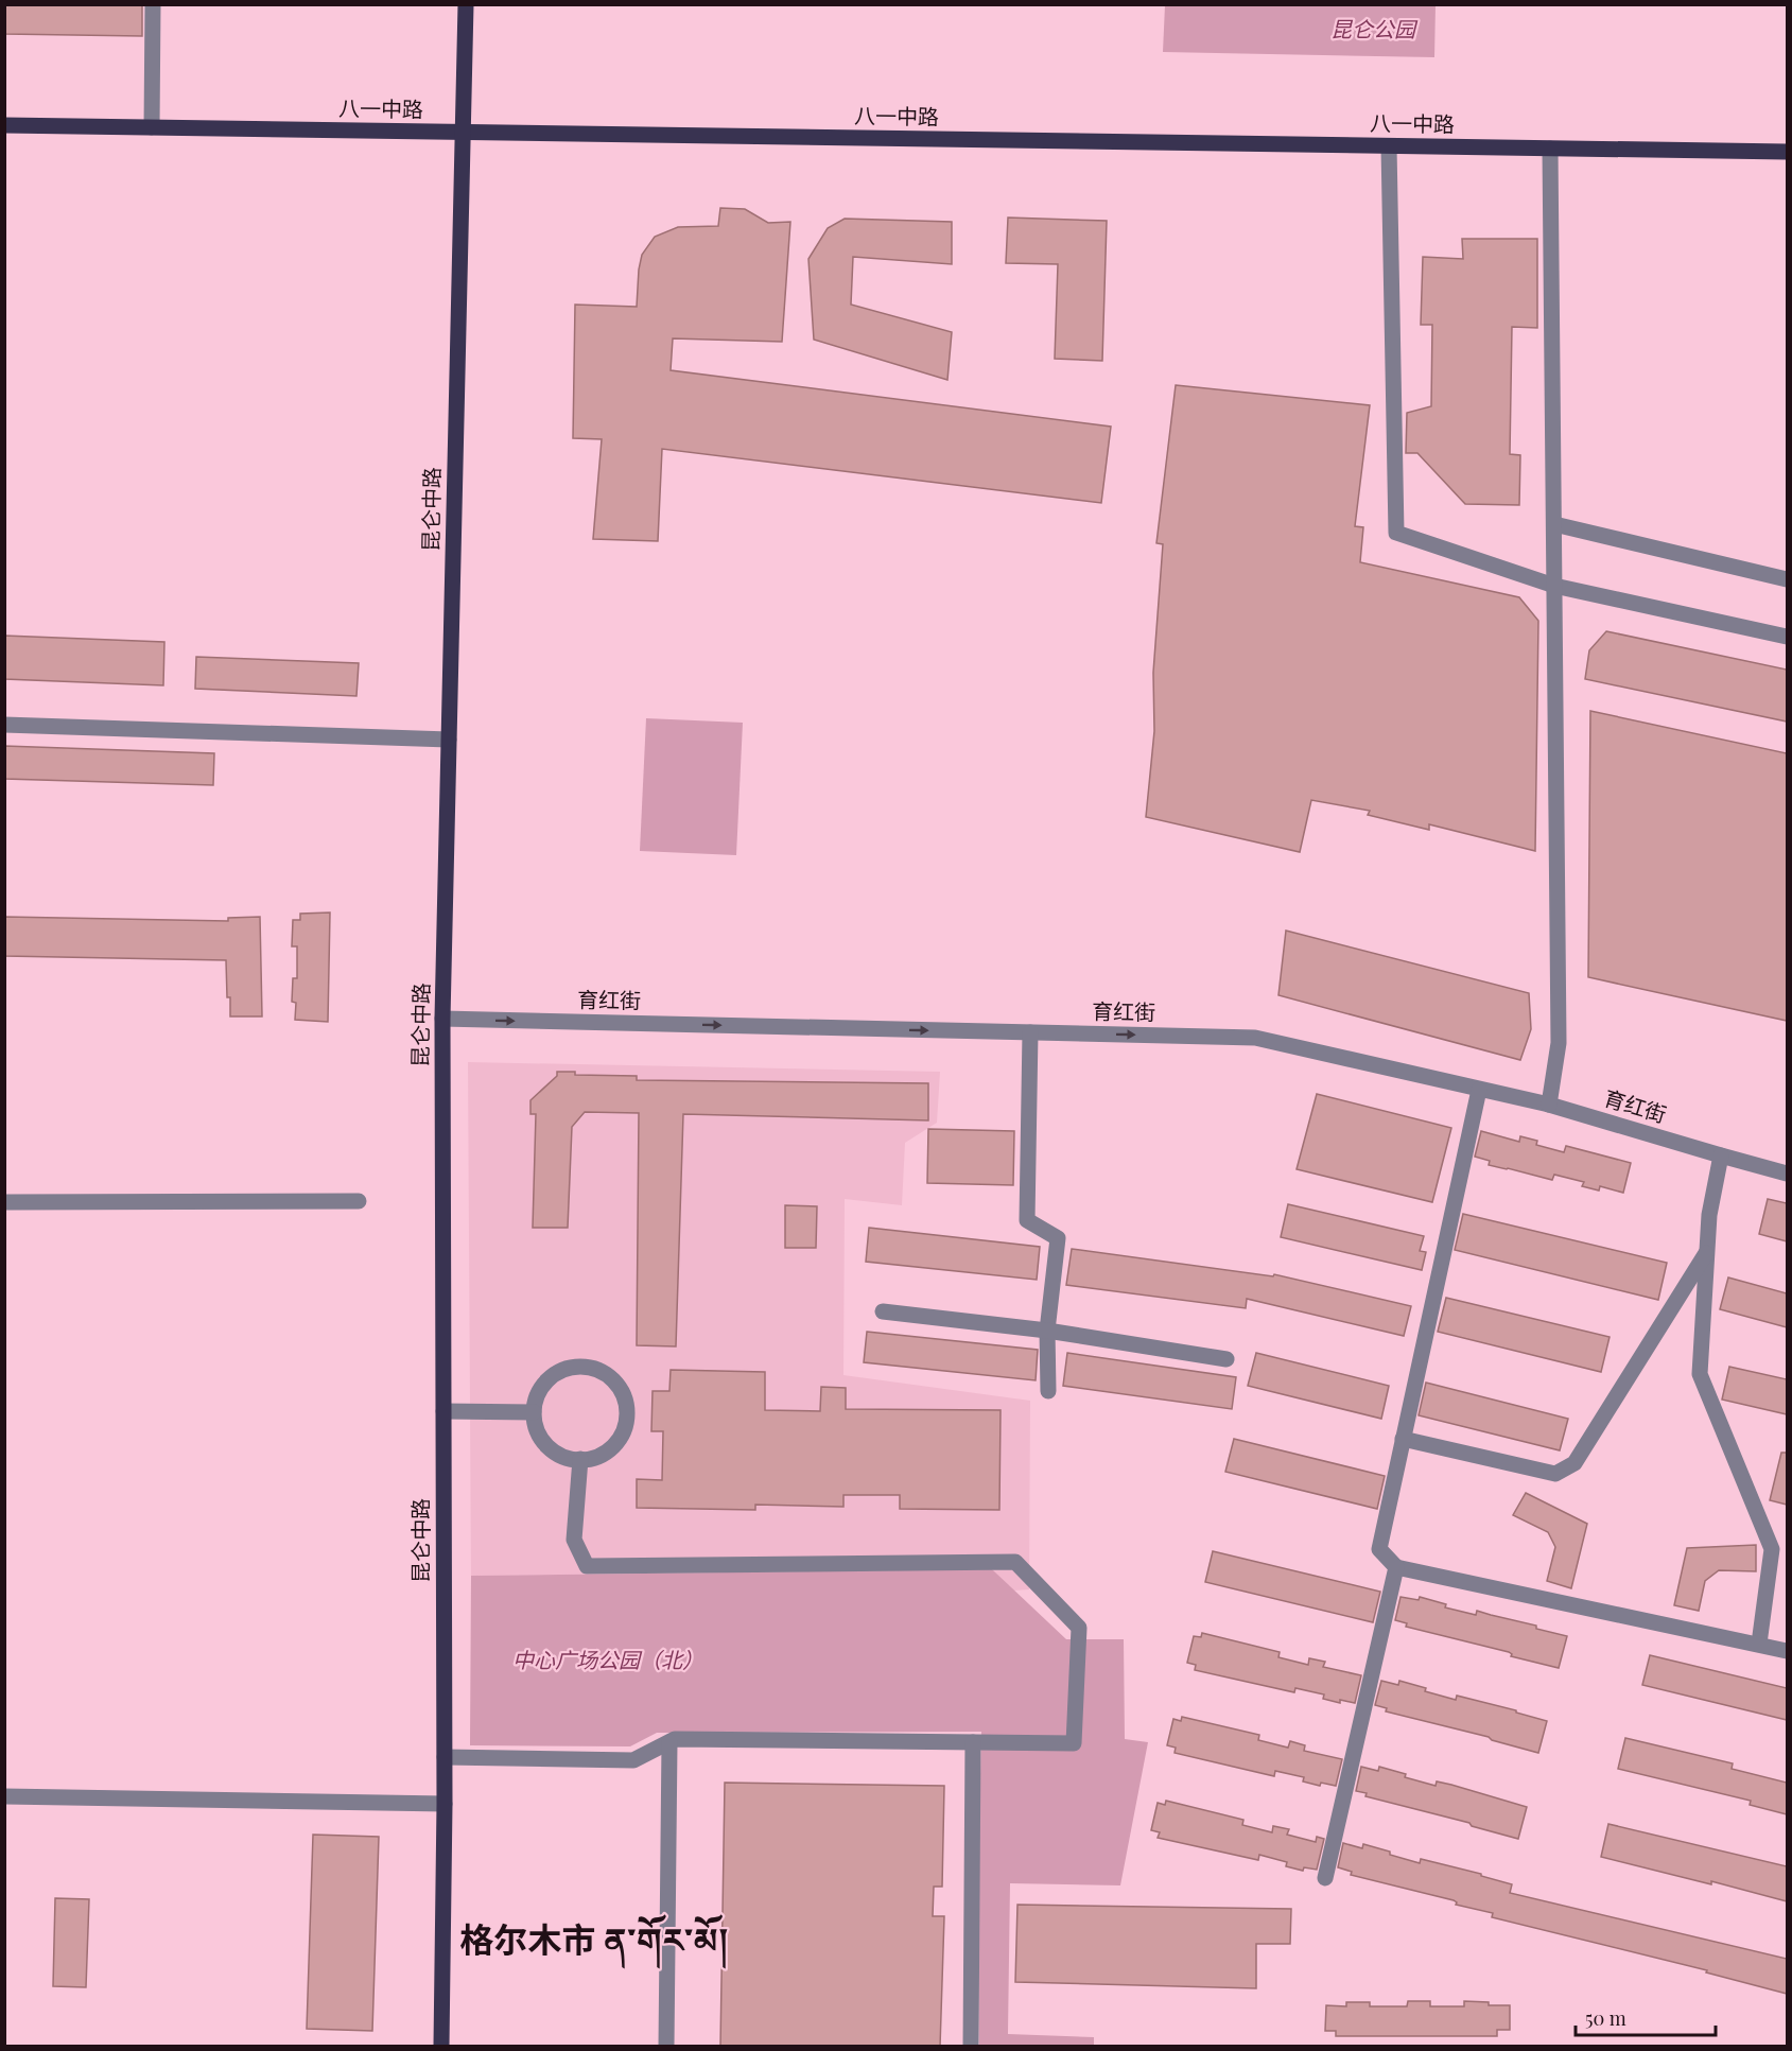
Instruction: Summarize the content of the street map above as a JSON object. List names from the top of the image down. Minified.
{"streets":{"main road":["八一中路","昆仑中路"],"street":["育红街"]},"crossings":[["八一中路","昆仑中路"],["昆仑中路","育红街"]],"one_way":["育红街"],"districts":["格尔木市 ན་གོར་མོ།"],"parks":["昆仑公园","中心广场公园（北）"],"scale_bar":"50 m"}
